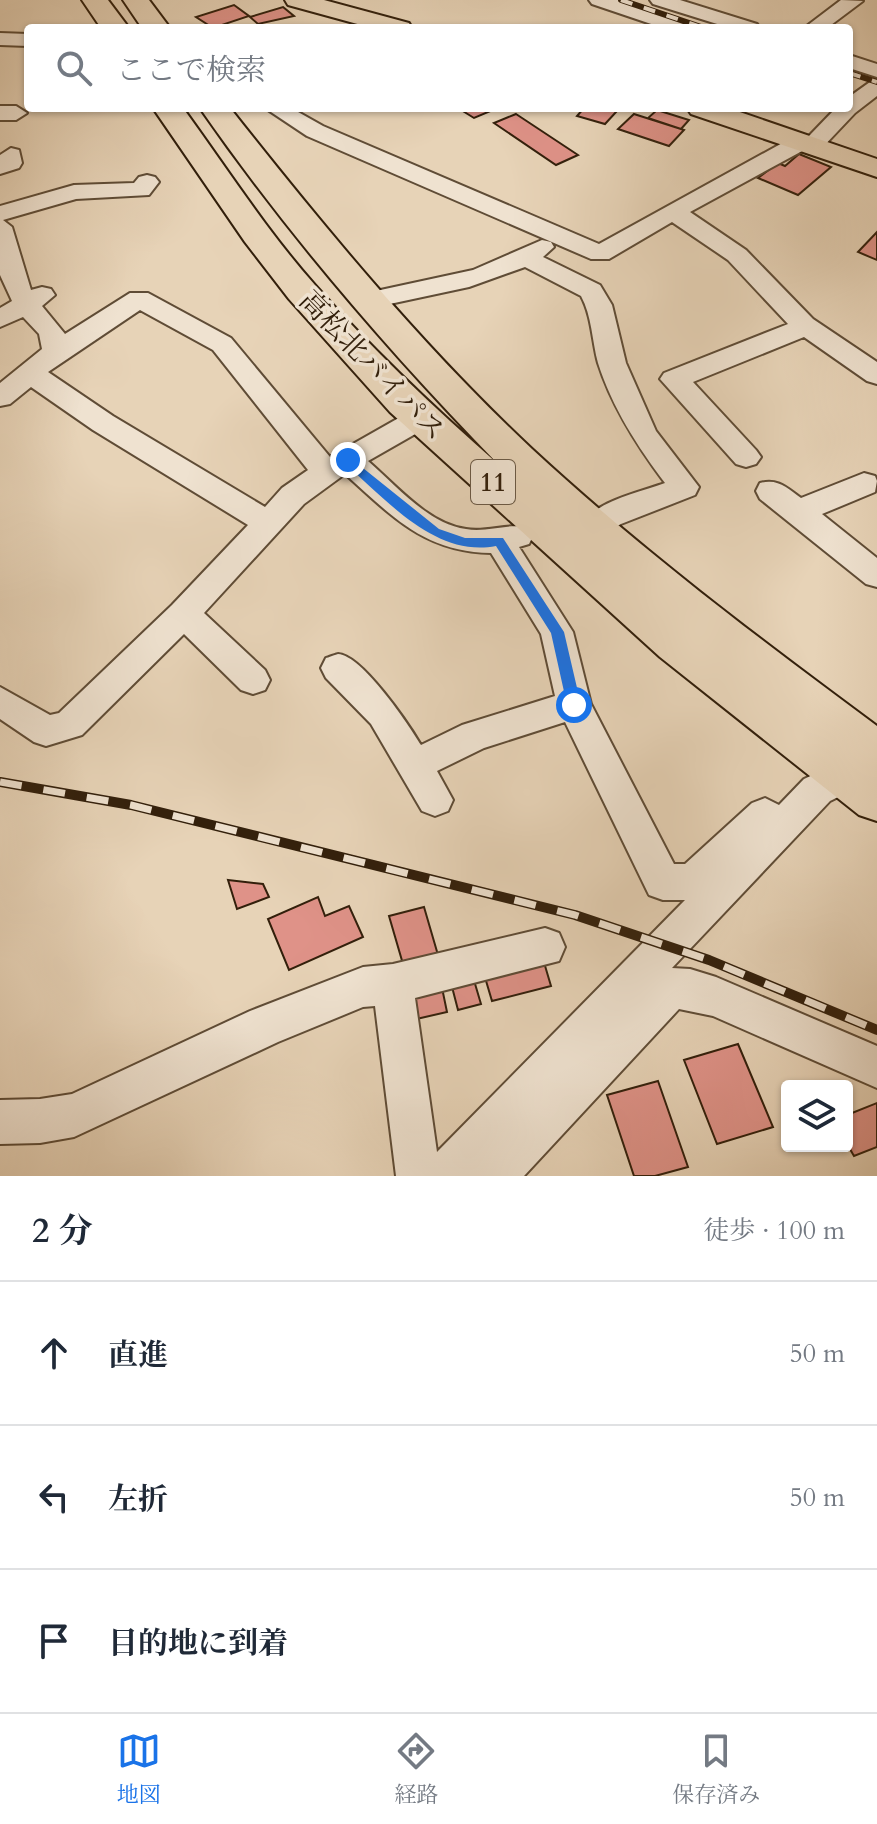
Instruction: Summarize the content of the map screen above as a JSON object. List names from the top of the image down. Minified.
{"streets":{"highway":["高松北バイパス","11"]},"page":{"search":"ここで検索","heading":["2 分","徒歩 · 100 m"],"list":[["直進","50 m"],["左折","50 m"],"目的地に到着"],"nav":["地図","経路","保存済み"]}}
